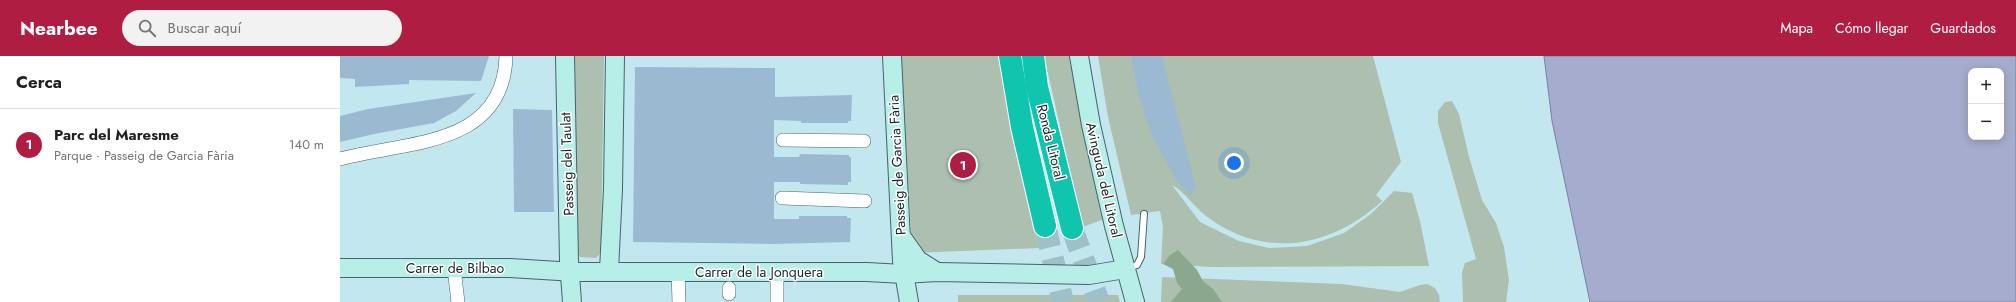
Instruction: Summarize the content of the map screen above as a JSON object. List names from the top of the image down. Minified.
{"streets":{"highway":["Ronda Litoral"],"main road":["Passeig del Taulat","Passeig de Garcia Fària","Avinguda del Litoral","Carrer de Bilbao","Carrer de la Jonquera"]},"crossings":[["Passeig del Taulat","Carrer de Bilbao"],["Passeig del Taulat","Carrer de la Jonquera"],["Passeig de Garcia Fària","Carrer de la Jonquera"],["Avinguda del Litoral","Carrer de la Jonquera"],["Carrer de Bilbao","Carrer de la Jonquera"]],"page":{"header":"Nearbee","search":"Buscar aquí","nav":["Mapa","Cómo llegar","Guardados"],"heading":"Cerca","map_buttons":["+","−"],"list":[{"mark":"1","name":"Parc del Maresme","note":"Parque · Passeig de Garcia Fària","value":"140 m"}],"pins":"1"}}
